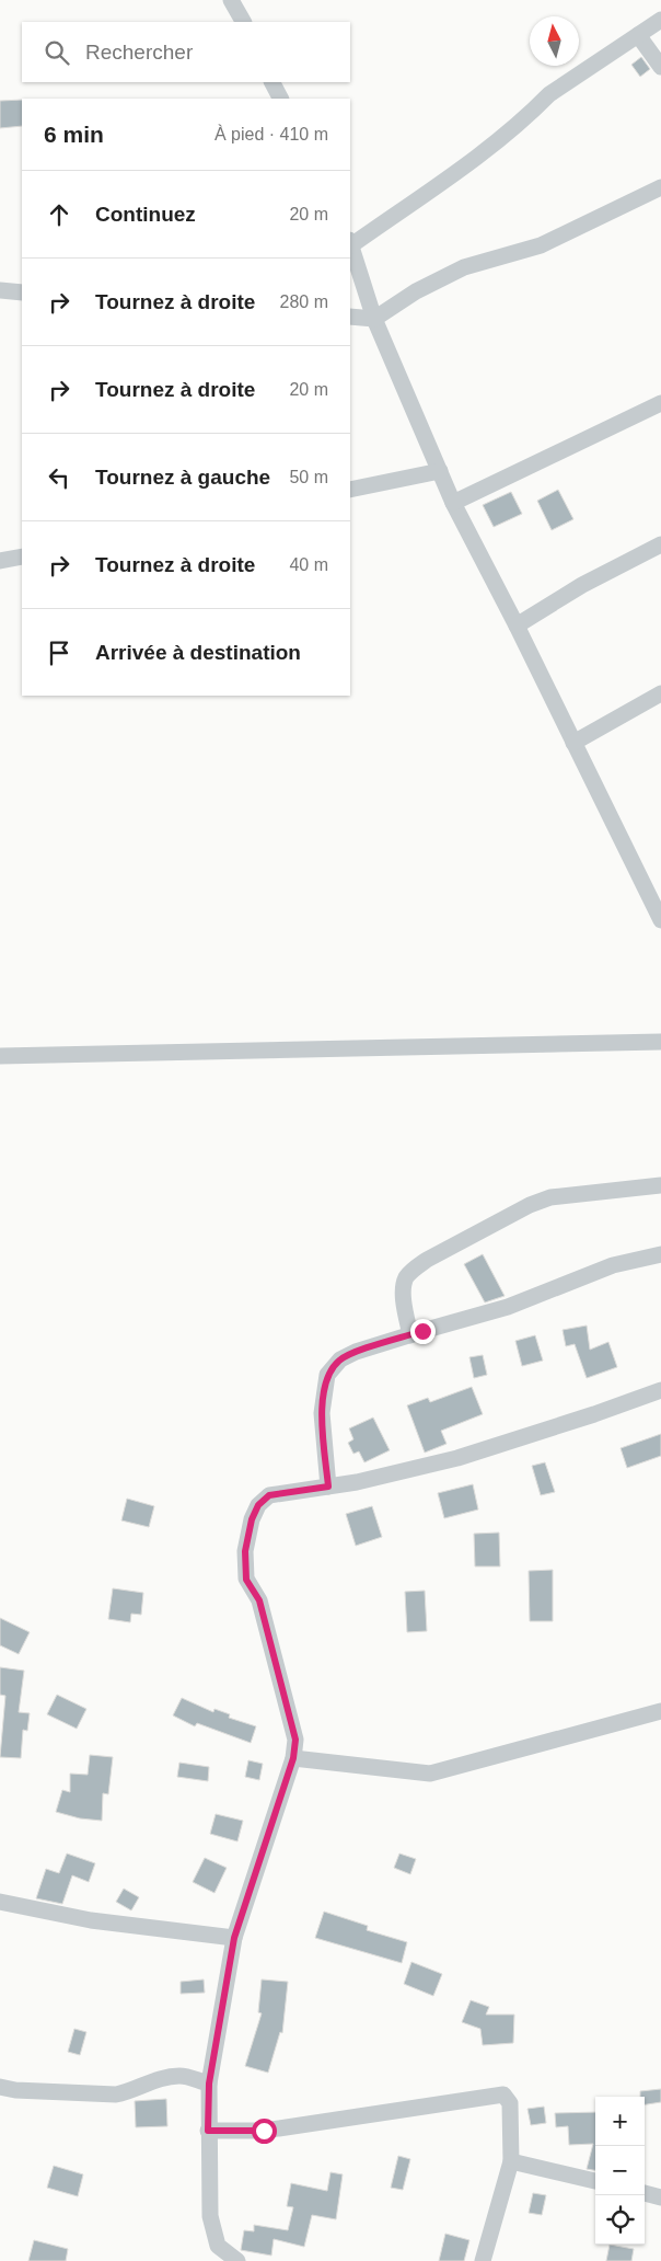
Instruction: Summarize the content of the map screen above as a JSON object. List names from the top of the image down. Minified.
{"north":"top","page":{"search":"Rechercher","heading":["6 min","À pied · 410 m"],"list":[["Continuez","20 m"],["Tournez à droite","280 m"],["Tournez à droite","20 m"],["Tournez à gauche","50 m"],["Tournez à droite","40 m"],"Arrivée à destination"],"map_buttons":["+","−"]}}
